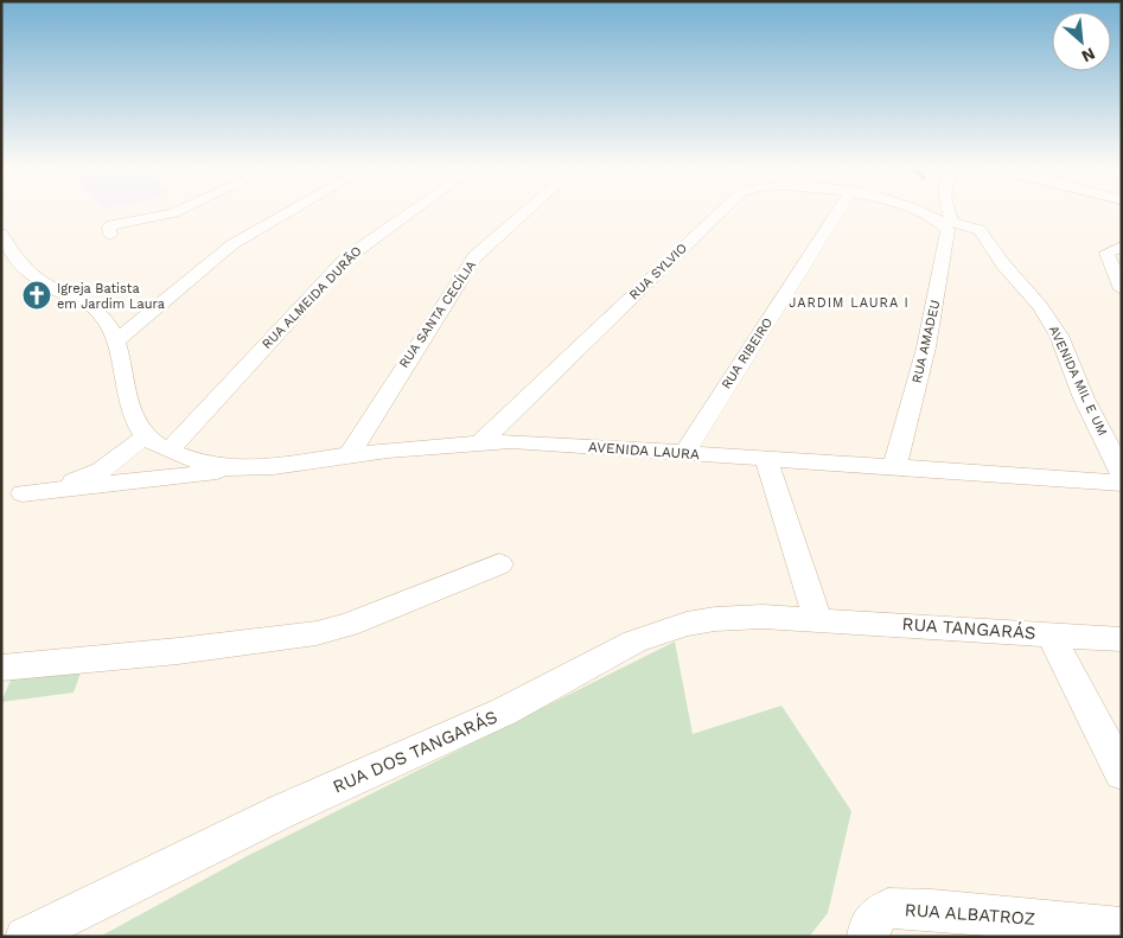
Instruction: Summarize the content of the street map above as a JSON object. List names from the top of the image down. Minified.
{"streets":{"street":["RUA SYLVIO","RUA ALMEIDA DURÃO","RUA SANTA CECÍLIA","RUA AMADEU","RUA RIBEIRO","AVENIDA MIL E UM","AVENIDA LAURA","RUA TANGARÁS","RUA DOS TANGARÁS","RUA ALBATROZ"]},"crossings":[["RUA SYLVIO","RUA AMADEU"],["RUA SYLVIO","AVENIDA MIL E UM"],["RUA SYLVIO","AVENIDA LAURA"],["RUA ALMEIDA DURÃO","AVENIDA LAURA"],["RUA SANTA CECÍLIA","AVENIDA LAURA"],["RUA AMADEU","AVENIDA MIL E UM"],["RUA AMADEU","AVENIDA LAURA"],["RUA RIBEIRO","AVENIDA LAURA"],["RUA TANGARÁS","RUA DOS TANGARÁS"]],"districts":["JARDIM LAURA I"],"places":{"church":["Igreja Batista em Jardim Laura"]},"north":"bottom right"}
